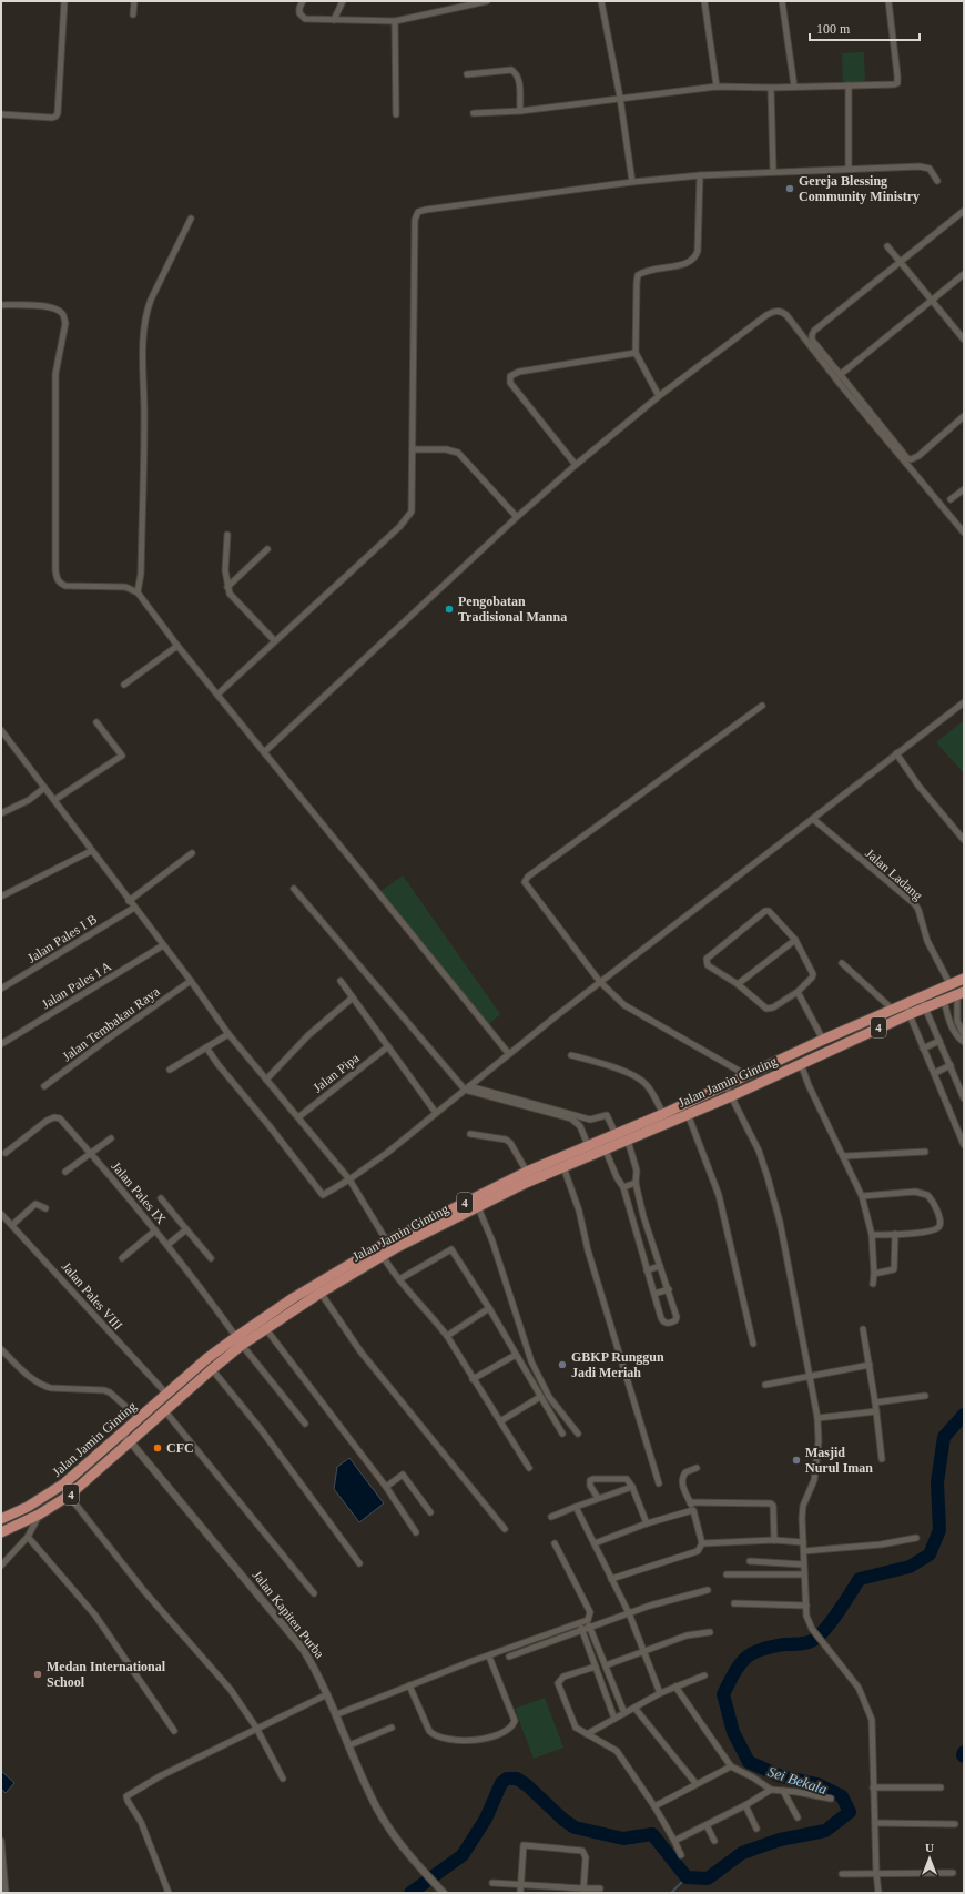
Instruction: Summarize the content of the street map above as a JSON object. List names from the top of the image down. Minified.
{"streets":{"highway":["4","Jalan Jamin Ginting"],"street":["Jalan Ladang","Jalan Pales I B","Jalan Pales I A","Jalan Tembakau Raya","Jalan Pipa","Jalan Pales IX","Jalan Pales VIII","Jalan Kapiten Purba"]},"crossings":[["Jalan Ladang","Jalan Jamin Ginting"],["Jalan Jamin Ginting","Jalan Pales IX"],["Jalan Jamin Ginting","Jalan Pales VIII"],["Jalan Jamin Ginting","Jalan Kapiten Purba"]],"water":["Sei Bekala"],"places":["Gereja Blessing Community Ministry","Pengobatan Tradisional Manna","GBKP Runggun Jadi Meriah","CFC","Masjid Nurul Iman","Medan International School"],"scale_bar":"100 m","north":"top"}
